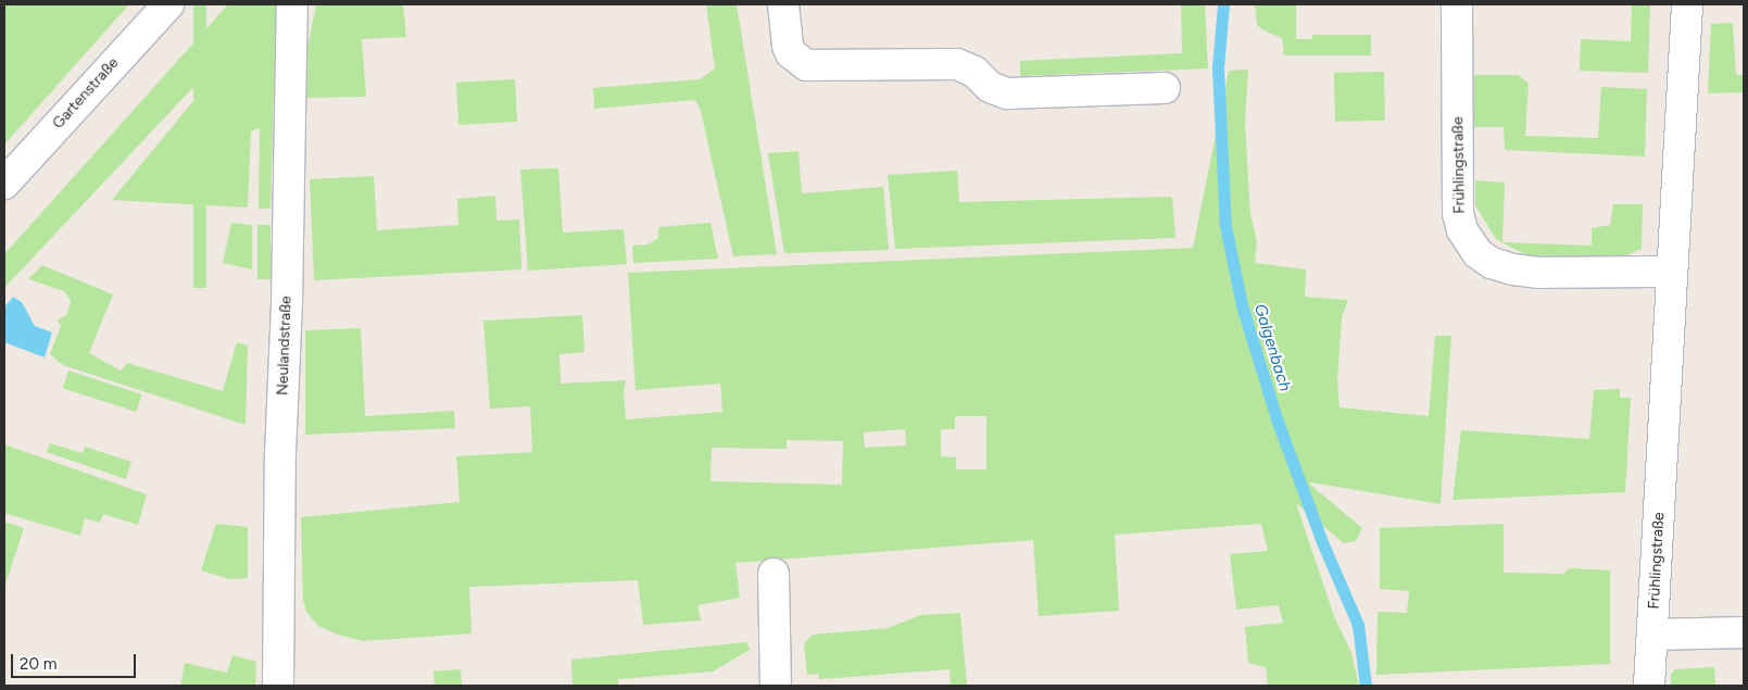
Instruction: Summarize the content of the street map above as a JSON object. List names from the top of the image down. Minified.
{"streets":{"street":["Gartenstraße","Frühlingstraße","Neulandstraße"]},"water":["Galgenbach"],"scale_bar":"20 m"}
